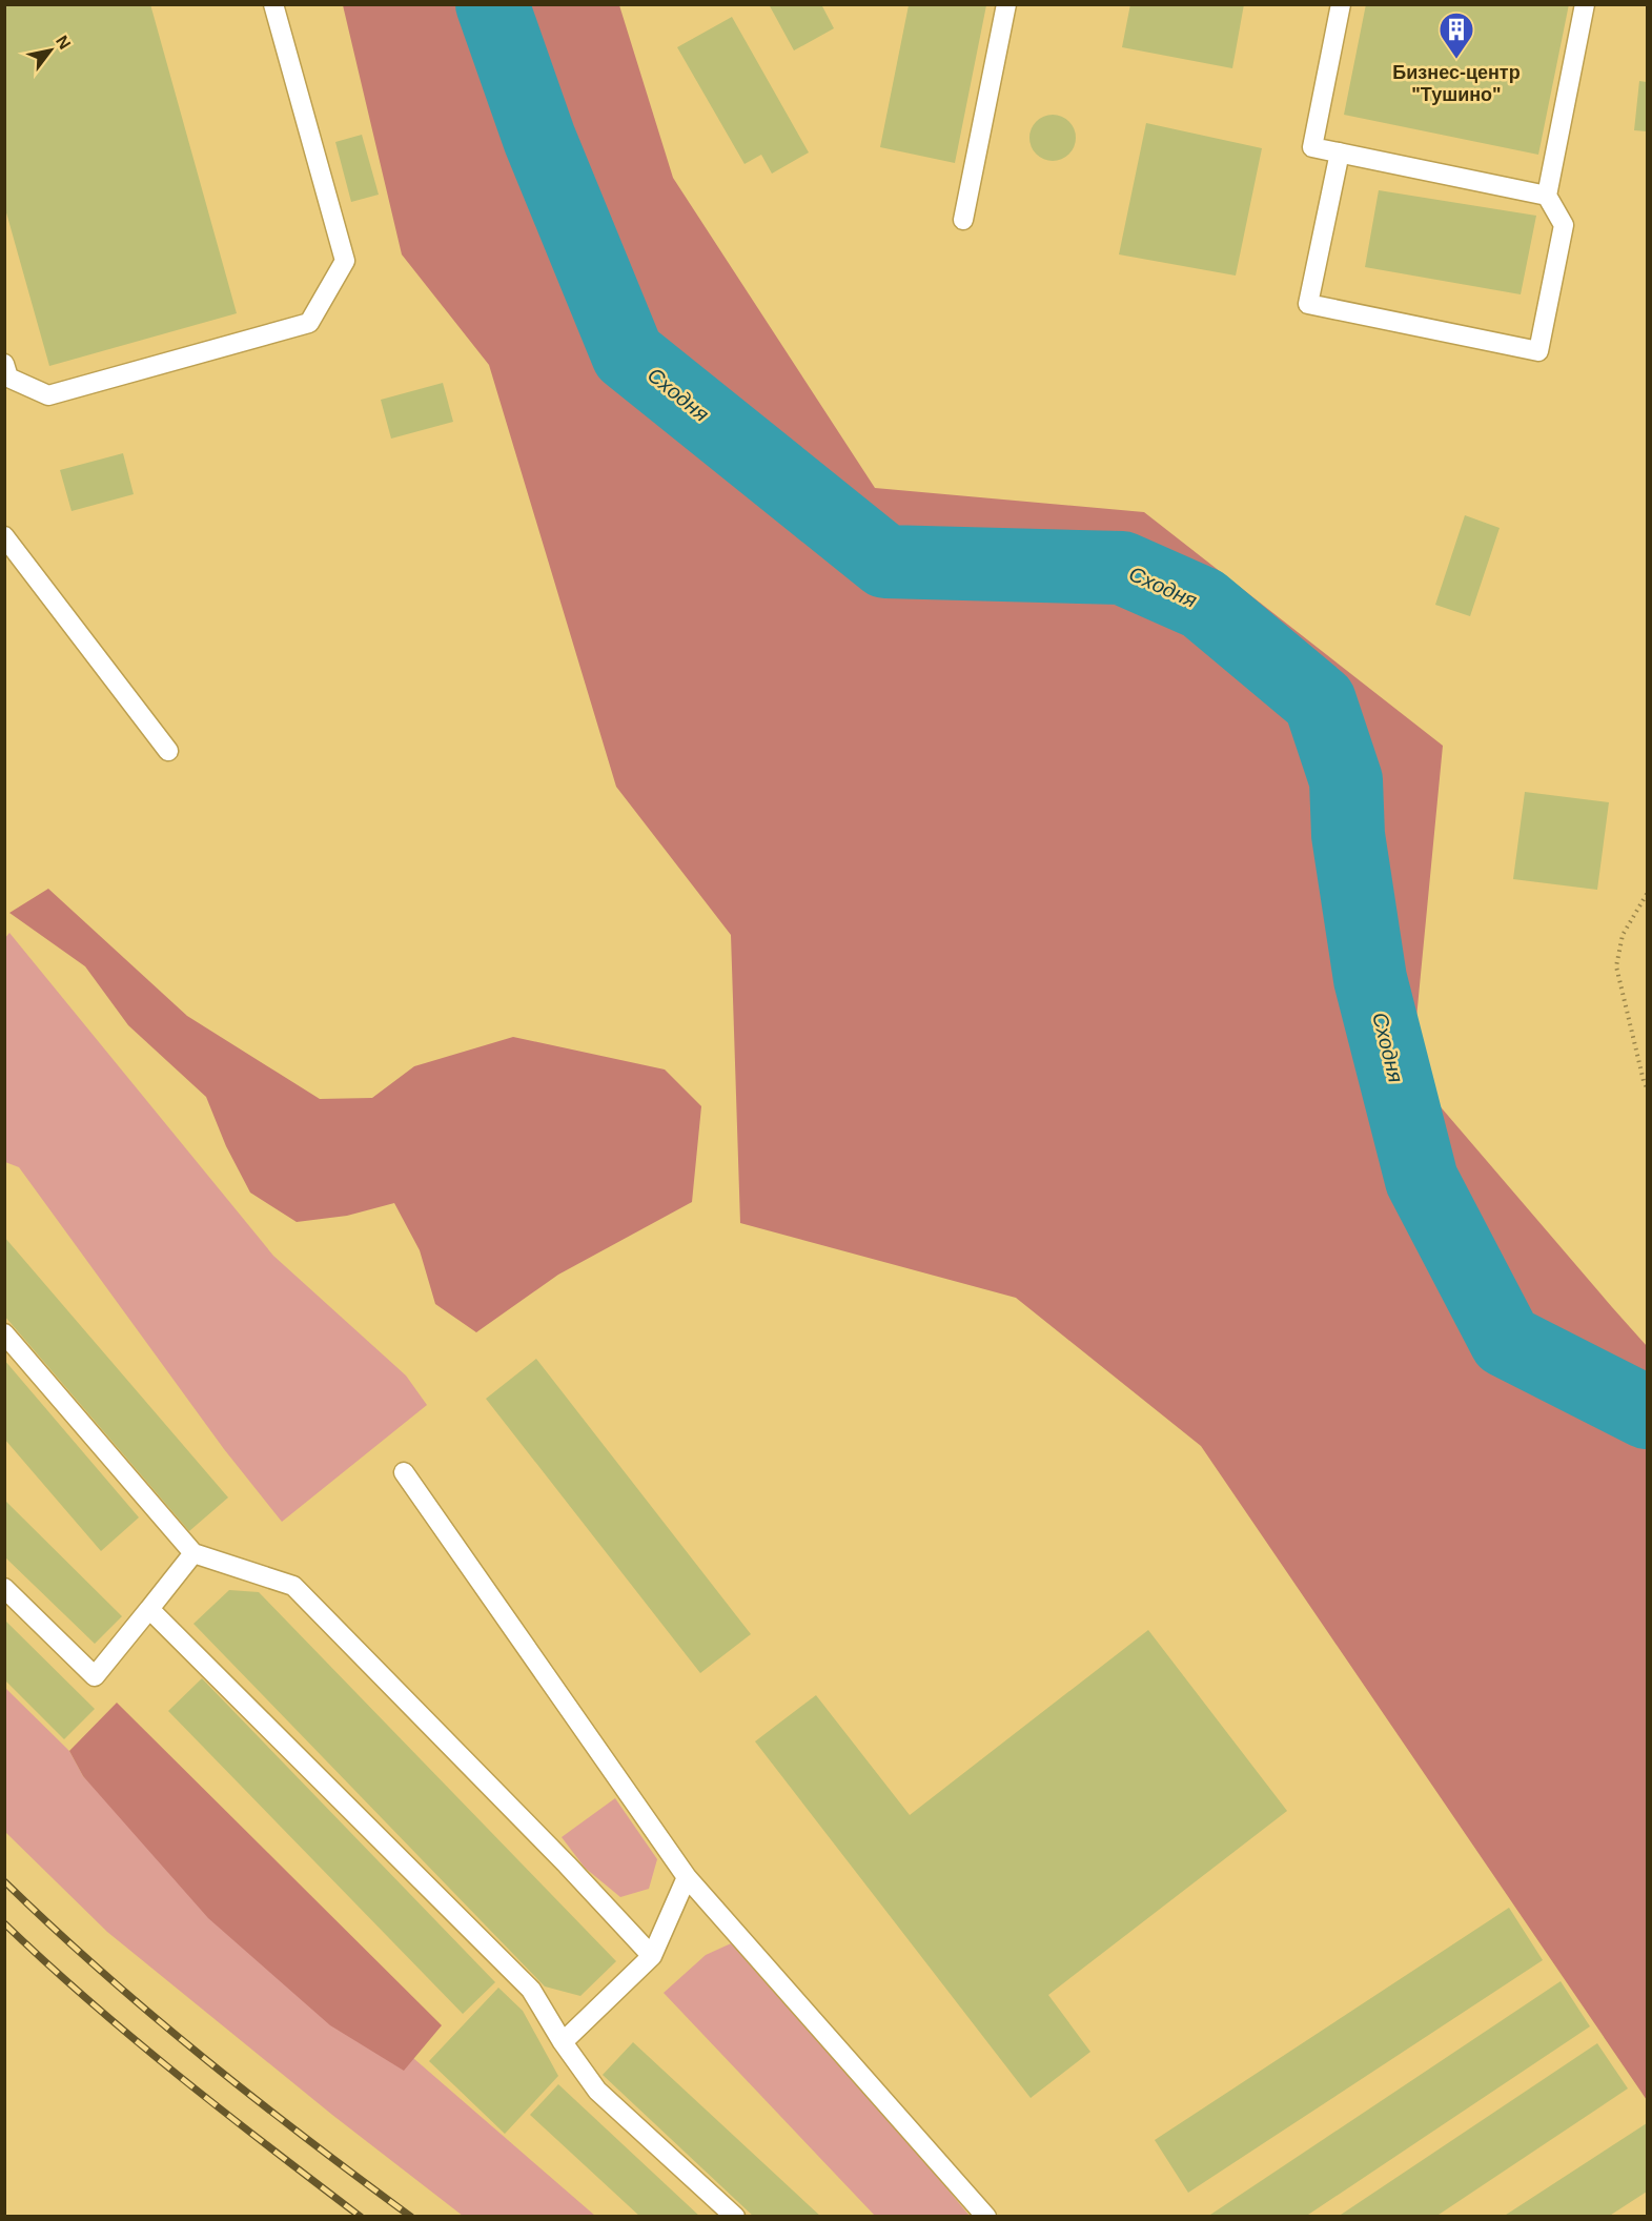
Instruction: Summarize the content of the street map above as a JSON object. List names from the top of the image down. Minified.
{"water":["Сходня"],"places":{"building":["Бизнес-центр \"Тушино\""]},"north":"top right"}
